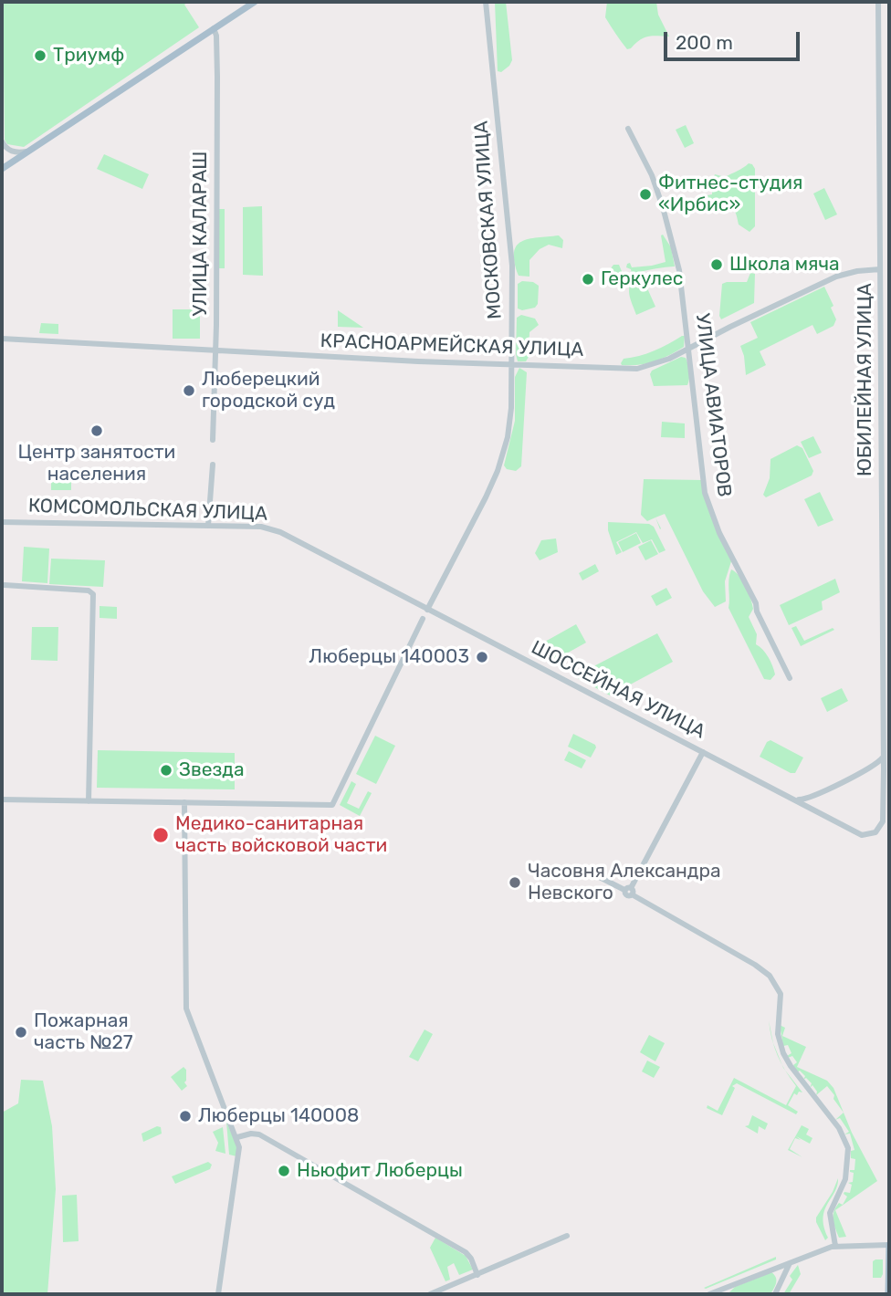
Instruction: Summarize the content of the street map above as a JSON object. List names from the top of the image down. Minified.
{"streets":{"street":["МОСКОВСКАЯ УЛИЦА","УЛИЦА КАЛАРАШ","КРАСНОАРМЕЙСКАЯ УЛИЦА","ЮБИЛЕЙНАЯ УЛИЦА","УЛИЦА АВИАТОРОВ","КОМСОМОЛЬСКАЯ УЛИЦА","ШОССЕЙНАЯ УЛИЦА"]},"crossings":[["МОСКОВСКАЯ УЛИЦА","КРАСНОАРМЕЙСКАЯ УЛИЦА"],["МОСКОВСКАЯ УЛИЦА","КОМСОМОЛЬСКАЯ УЛИЦА"],["МОСКОВСКАЯ УЛИЦА","ШОССЕЙНАЯ УЛИЦА"],["УЛИЦА КАЛАРАШ","КРАСНОАРМЕЙСКАЯ УЛИЦА"],["КРАСНОАРМЕЙСКАЯ УЛИЦА","ЮБИЛЕЙНАЯ УЛИЦА"],["КРАСНОАРМЕЙСКАЯ УЛИЦА","УЛИЦА АВИАТОРОВ"],["ЮБИЛЕЙНАЯ УЛИЦА","ШОССЕЙНАЯ УЛИЦА"],["КОМСОМОЛЬСКАЯ УЛИЦА","ШОССЕЙНАЯ УЛИЦА"]],"places":["Триумф","Фитнес-студия «Ирбис»","Школа мяча","Геркулес","Люберецкий городской суд","Центр занятости населения","Люберцы 140003","Звезда","Медико-санитарная часть войсковой части","Часовня Александра Невского","Пожарная часть №27","Люберцы 140008","Ньюфит Люберцы"],"scale_bar":"200 m"}
